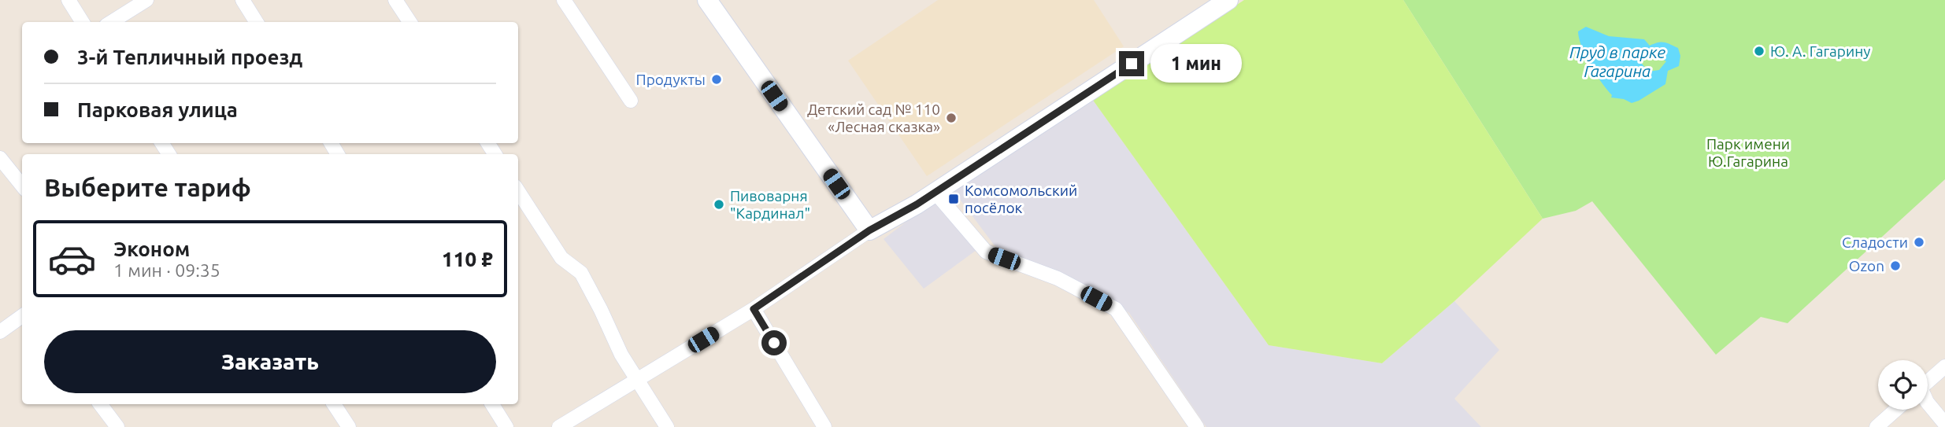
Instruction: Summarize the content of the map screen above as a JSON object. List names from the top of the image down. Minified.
{"water":["Пруд в парке Гагарина"],"parks":["Парк имени Ю.Гагарина"],"places":{"other":["Ю. А. Гагарину","Продукты","Детский сад № 110 «Лесная сказка»","Пивоварня \"Кардинал\"","Сладости","Ozon"],"transit":["Комсомольский посёлок"]},"page":{"banner":["3-й Тепличный проезд","Парковая улица"],"bubble":"1 мин","heading":"Выберите тариф","list":[{"name":"Эконом","note":"1 мин · 09:35","value":"110 ₽"}],"buttons":"Заказать"}}
